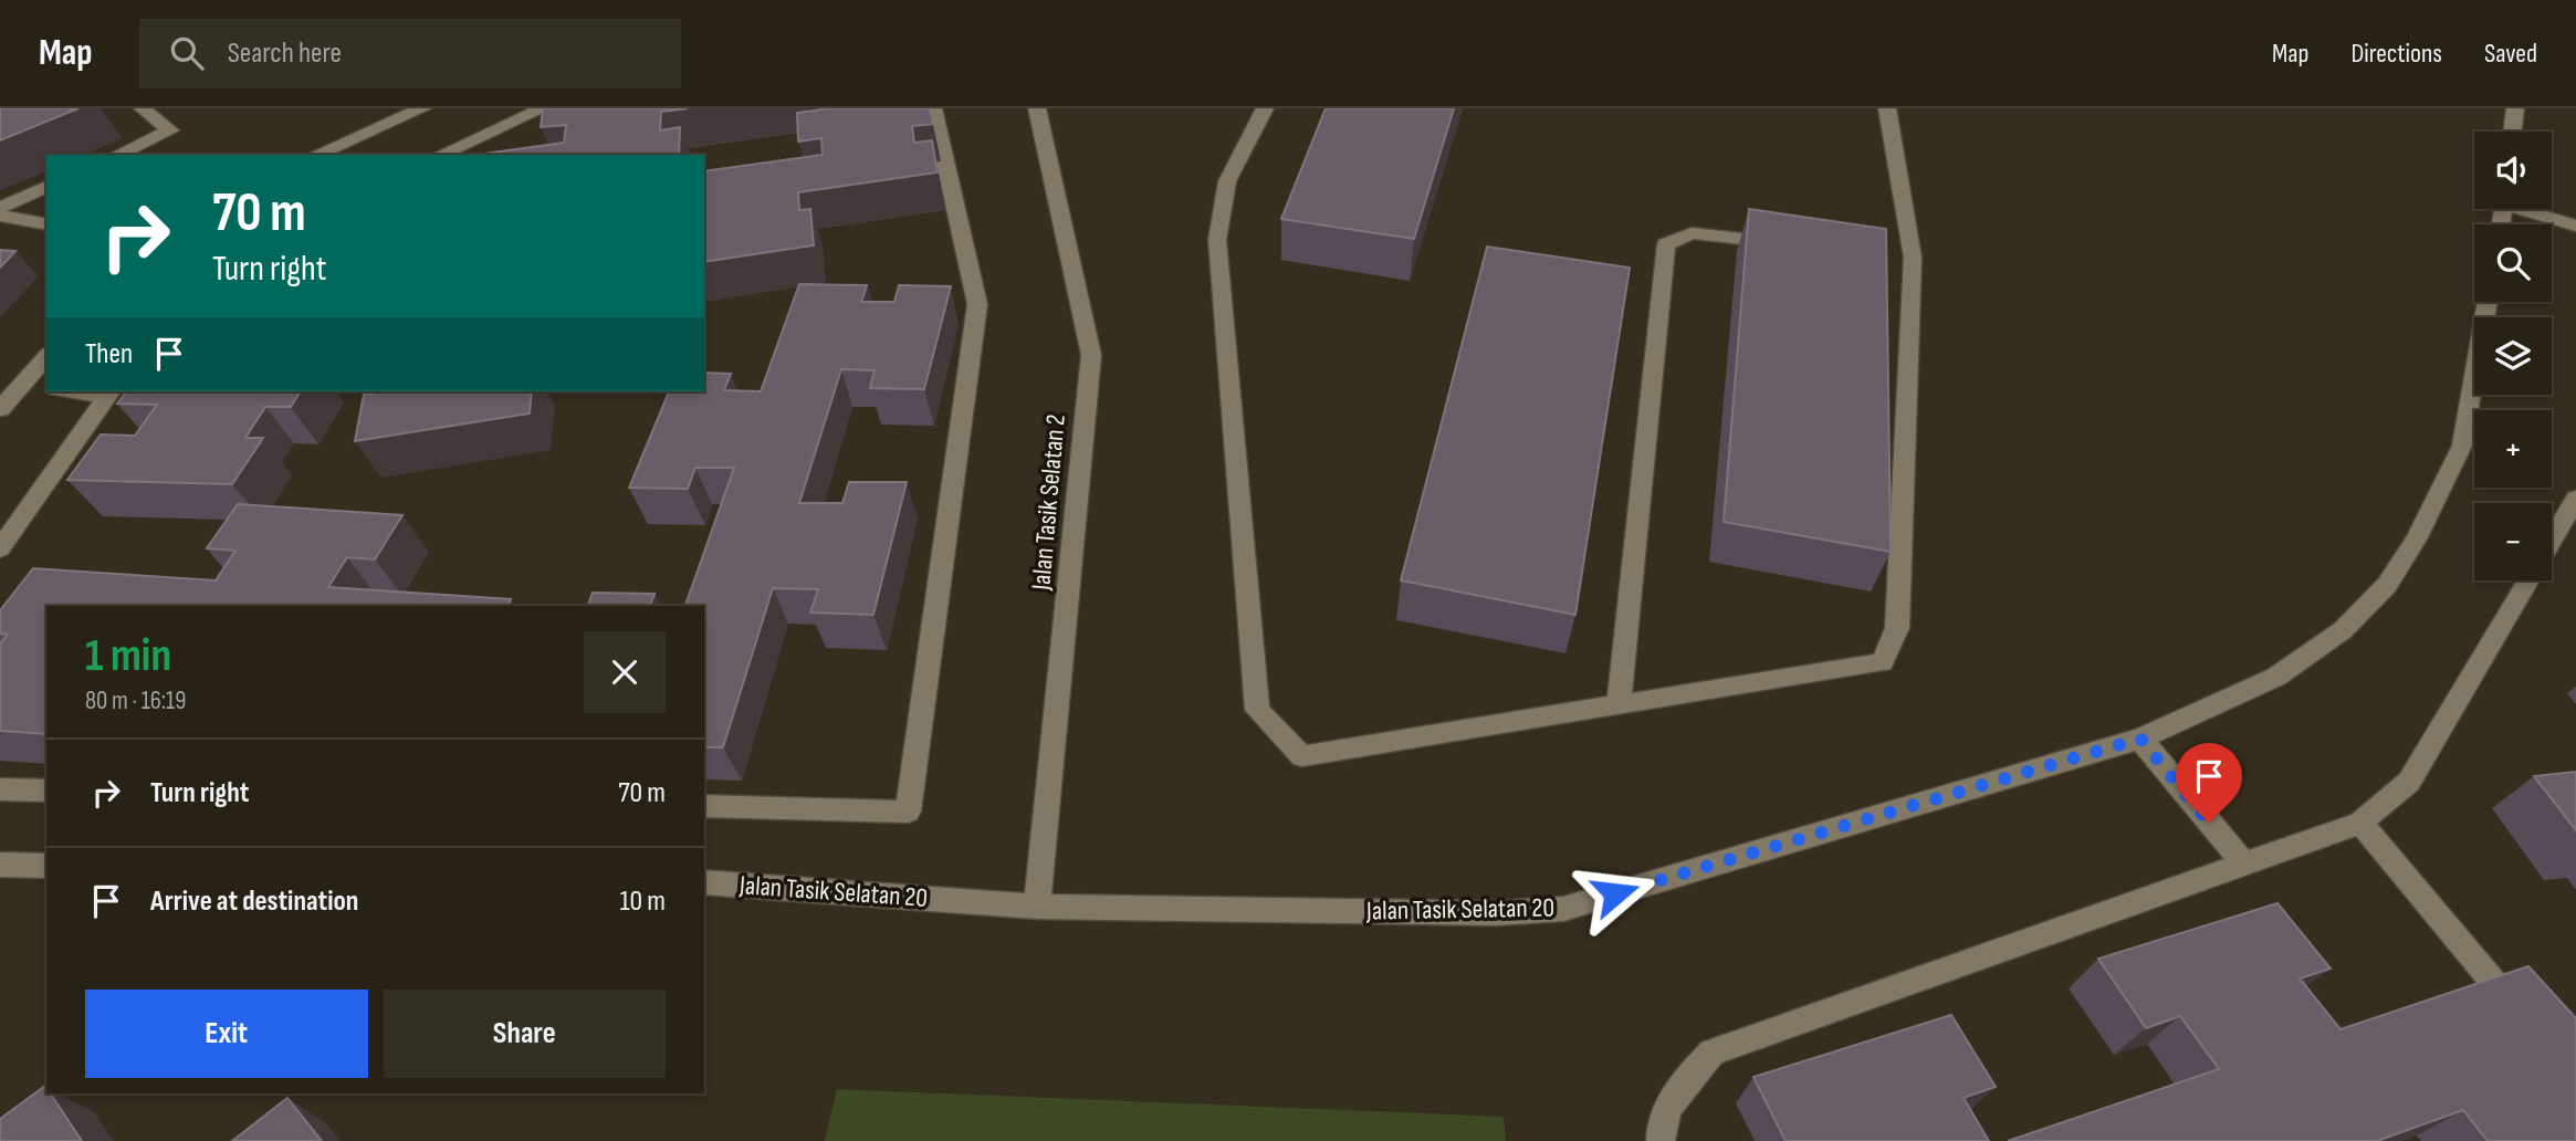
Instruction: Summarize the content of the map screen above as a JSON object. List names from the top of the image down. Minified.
{"streets":{"street":["Jalan Tasik Selatan 2","Jalan Tasik Selatan 20"]},"crossings":[["Jalan Tasik Selatan 2","Jalan Tasik Selatan 20"]],"page":{"header":"Map","search":"Search here","nav":["Map","Directions","Saved"],"map_buttons":["+","−"],"turn":["70 m","Turn right"],"then":"Then","heading":["1 min","80 m · 16:19"],"list":[{"name":"Turn right","value":"70 m"},{"name":"Arrive at destination","value":"10 m"}],"buttons":["Exit","Share"]}}
